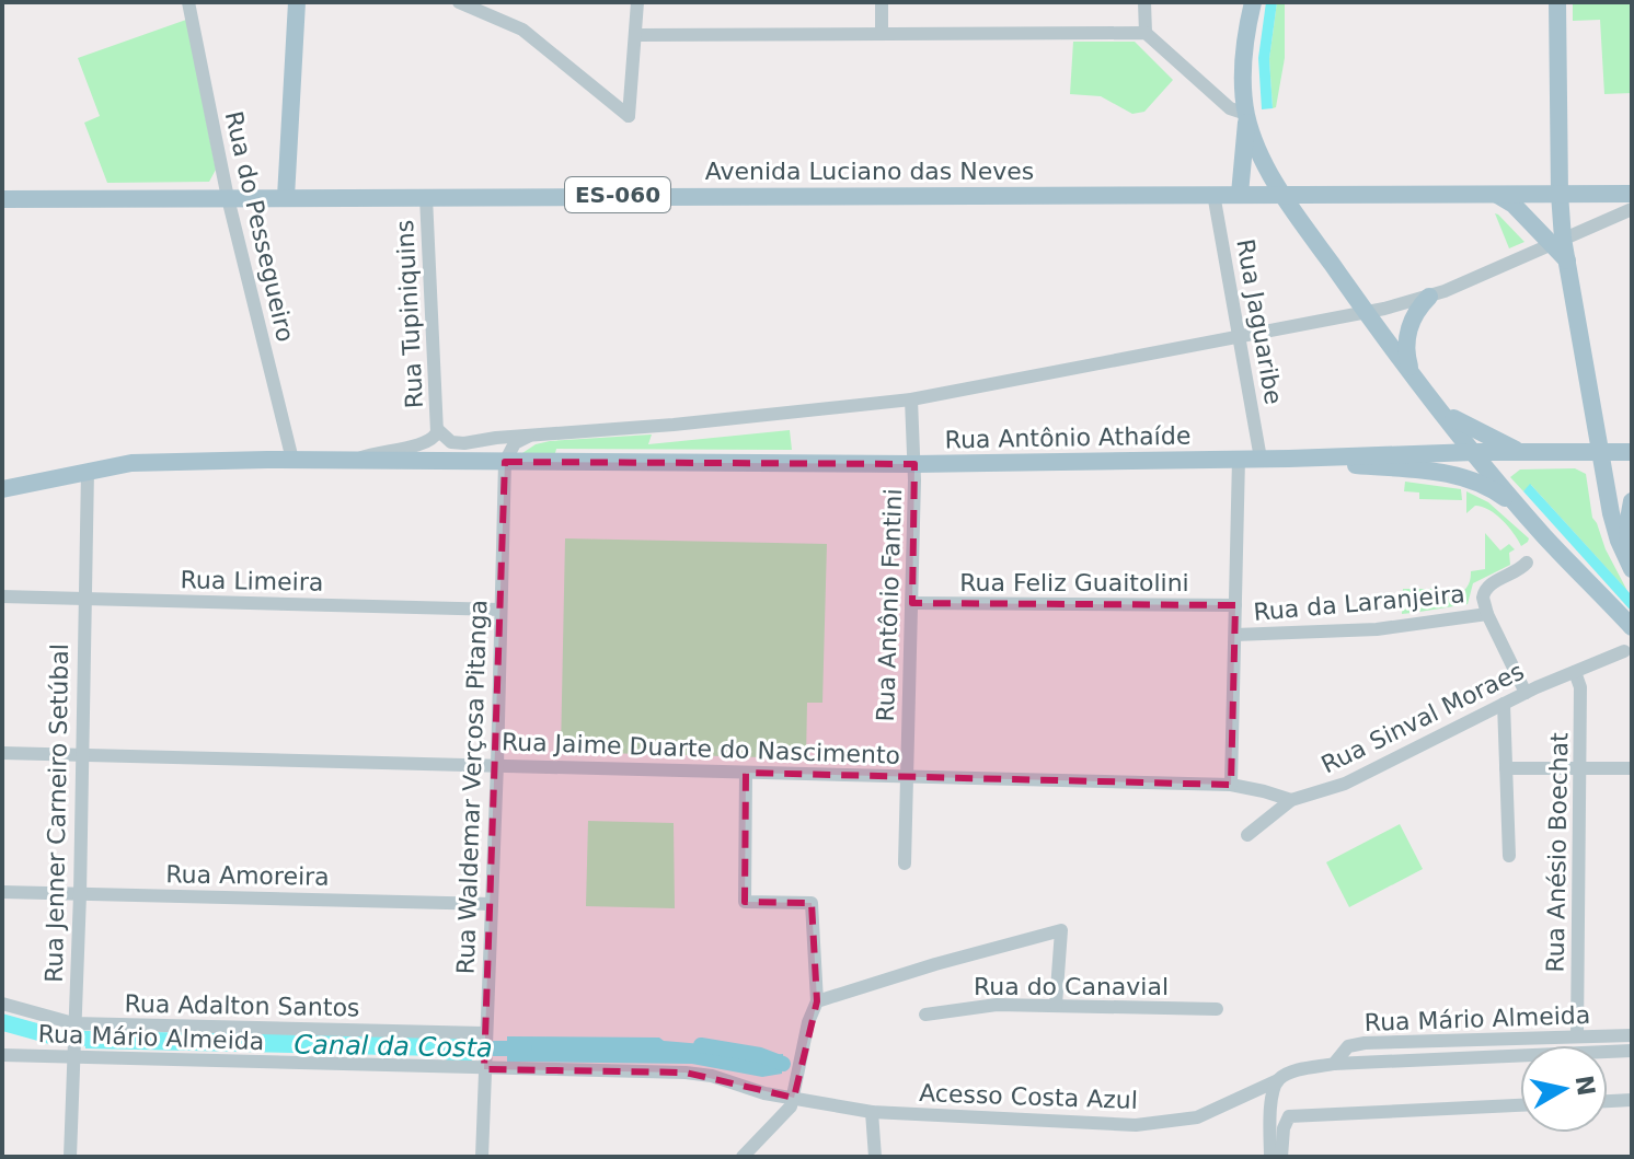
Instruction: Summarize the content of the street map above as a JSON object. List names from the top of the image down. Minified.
{"streets":{"main road":["Avenida Luciano das Neves","ES-060","Rua Antônio Athaíde"],"street":["Rua do Pessegueiro","Rua Tupiniquins","Rua Jaguaribe","Rua Limeira","Rua Feliz Guaitolini","Rua da Laranjeira","Rua Antônio Fantini","Rua Sinval Moraes","Rua Jaime Duarte do Nascimento","Rua Waldemar Verçosa Pitanga","Rua Jenner Carneiro Setúbal","Rua Anésio Boechat","Rua Amoreira","Rua do Canavial","Rua Adalton Santos","Rua Mário Almeida","Acesso Costa Azul"]},"crossings":[["Avenida Luciano das Neves","Rua do Pessegueiro"],["Avenida Luciano das Neves","Rua Tupiniquins"],["Avenida Luciano das Neves","Rua Jaguaribe"],["Rua do Pessegueiro","Rua Antônio Athaíde"],["Rua Jaguaribe","Rua Antônio Athaíde"],["Rua Antônio Athaíde","Rua Antônio Fantini"],["Rua Antônio Athaíde","Rua Waldemar Verçosa Pitanga"],["Rua Antônio Athaíde","Rua Jenner Carneiro Setúbal"],["Rua Limeira","Rua Waldemar Verçosa Pitanga"],["Rua Limeira","Rua Jenner Carneiro Setúbal"],["Rua Feliz Guaitolini","Rua Antônio Fantini"],["Rua da Laranjeira","Rua Sinval Moraes"],["Rua Antônio Fantini","Rua Jaime Duarte do Nascimento"],["Rua Sinval Moraes","Rua Jaime Duarte do Nascimento"],["Rua Sinval Moraes","Rua Anésio Boechat"],["Rua Jaime Duarte do Nascimento","Rua Waldemar Verçosa Pitanga"],["Rua Jaime Duarte do Nascimento","Rua Jenner Carneiro Setúbal"],["Rua Waldemar Verçosa Pitanga","Rua Amoreira"],["Rua Waldemar Verçosa Pitanga","Rua Adalton Santos"],["Rua Waldemar Verçosa Pitanga","Rua Mário Almeida"],["Rua Jenner Carneiro Setúbal","Rua Amoreira"],["Rua Jenner Carneiro Setúbal","Rua Adalton Santos"],["Rua Jenner Carneiro Setúbal","Rua Mário Almeida"],["Rua Anésio Boechat","Rua Mário Almeida"],["Rua Mário Almeida","Acesso Costa Azul"]],"water":["Canal da Costa"],"north":"right"}
